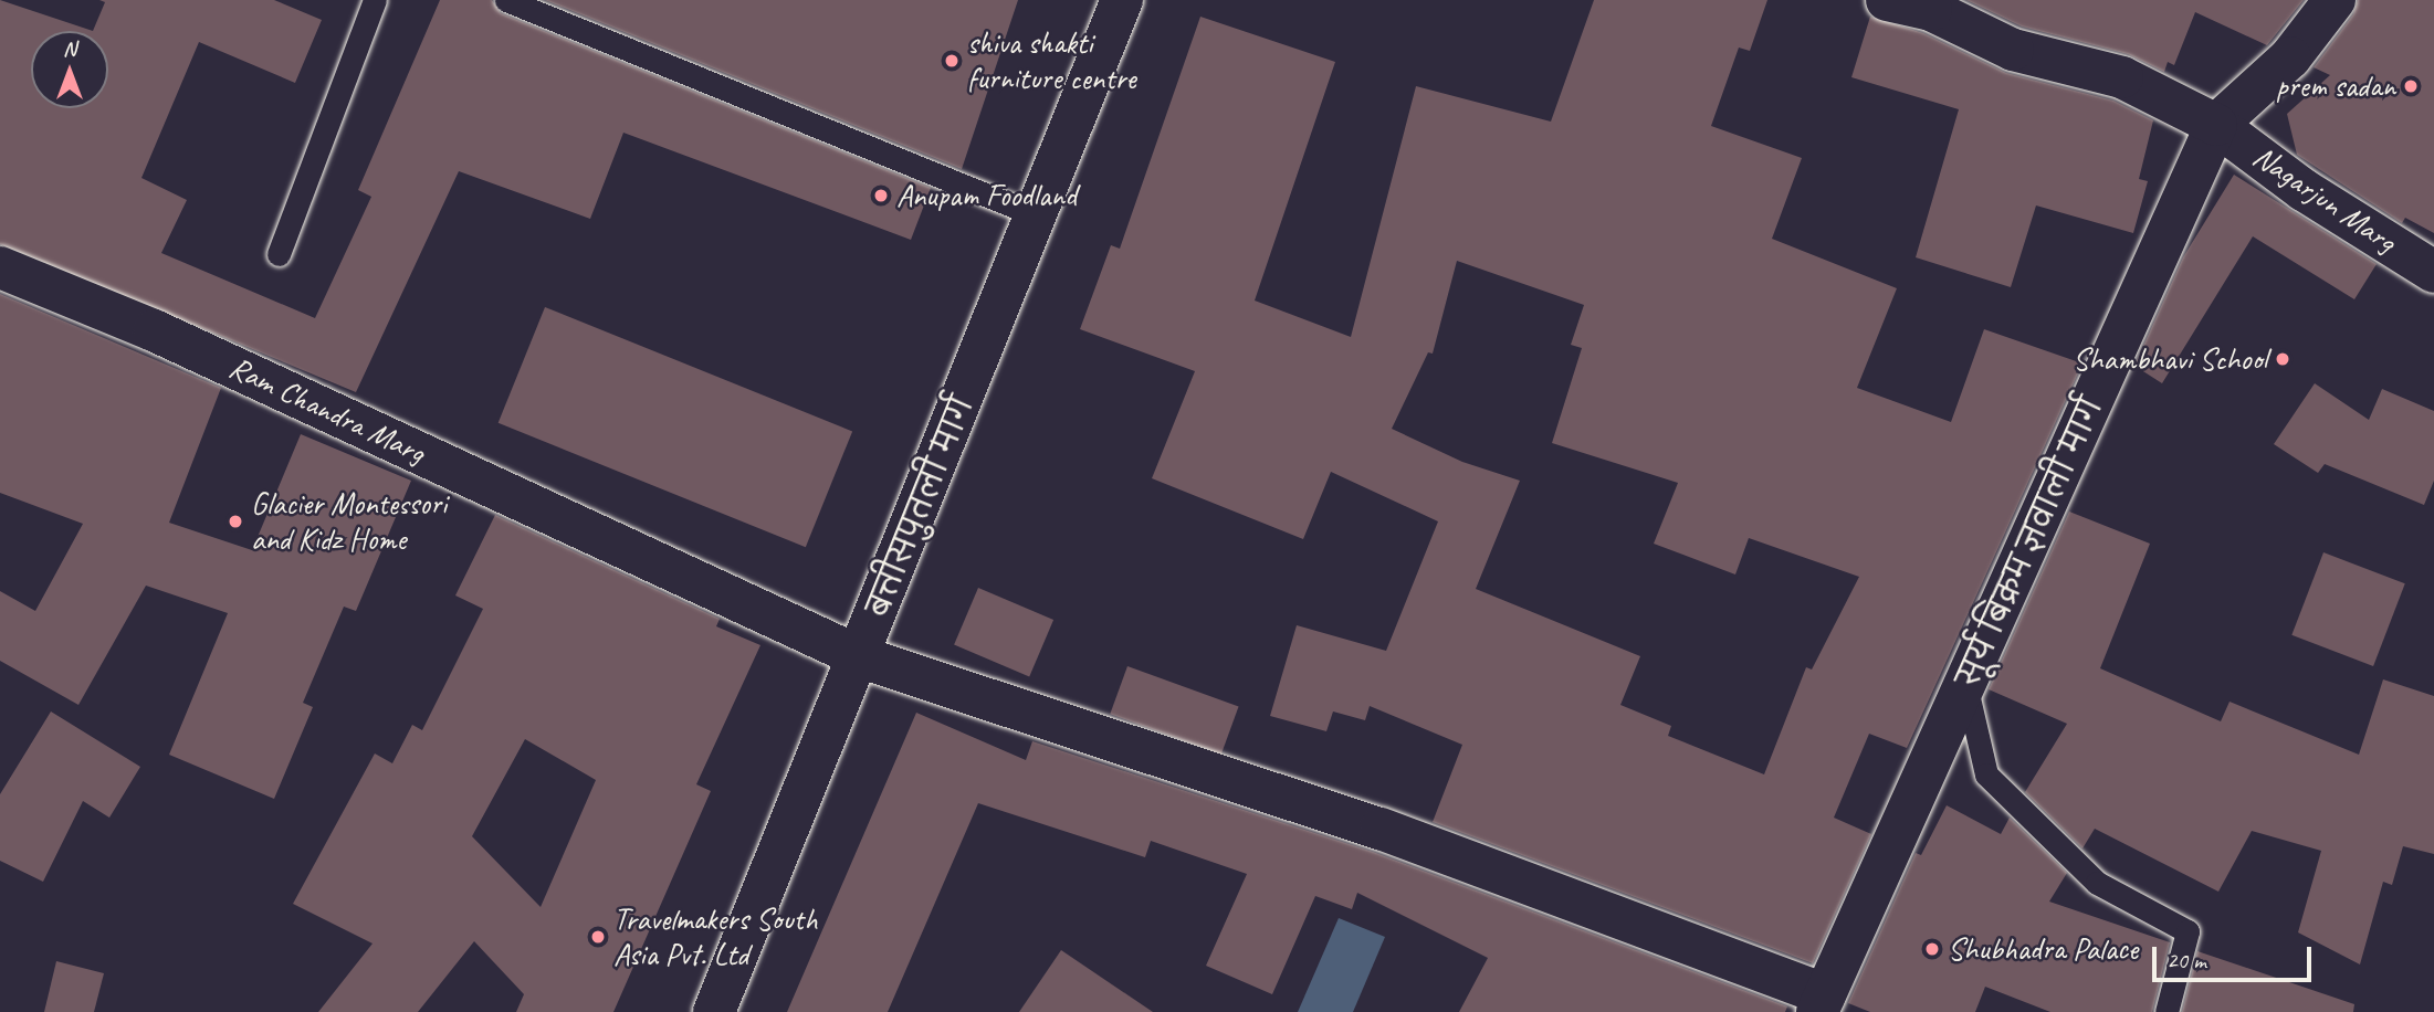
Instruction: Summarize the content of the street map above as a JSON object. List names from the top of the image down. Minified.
{"streets":{"street":["Nagarjun Marg","Ram Chandra Marg","बत्तीसपुतली मार्ग","सूर्य बिक्रम ज्ञवाली मार्ग"]},"crossings":[["Nagarjun Marg","सूर्य बिक्रम ज्ञवाली मार्ग"],["Ram Chandra Marg","बत्तीसपुतली मार्ग"],["Ram Chandra Marg","सूर्य बिक्रम ज्ञवाली मार्ग"]],"places":["shiva shakti furniture centre","prem sadan","Anupam Foodland","Shambhavi School","Glacier Montessori and Kidz Home","Travelmakers South Asia Pvt. Ltd","Shubhadra Palace"],"scale_bar":"20 m","north":"top"}
